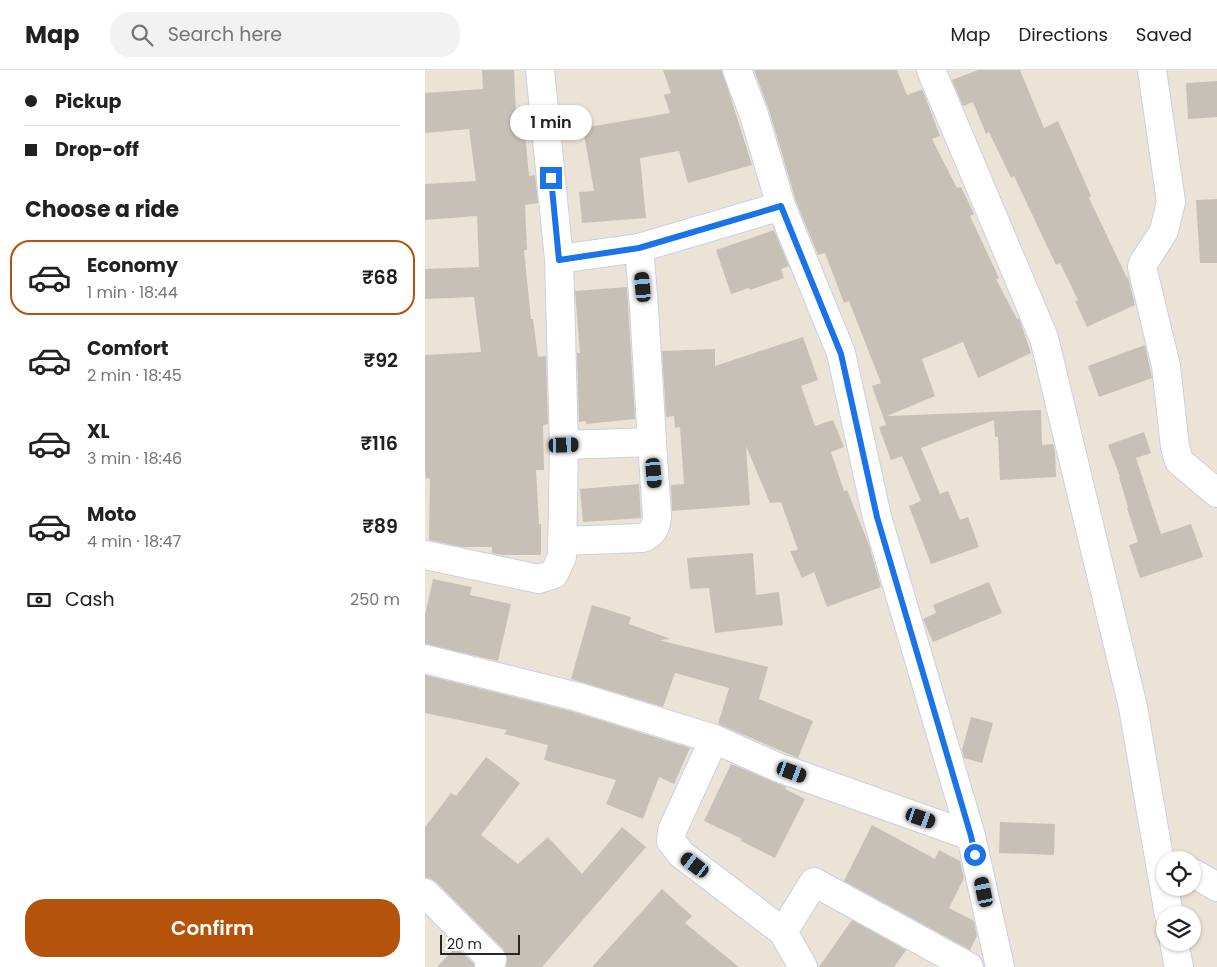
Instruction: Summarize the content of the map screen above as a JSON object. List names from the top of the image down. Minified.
{"scale_bar":"20 m","page":{"header":"Map","search":"Search here","nav":["Map","Directions","Saved"],"banner":["Pickup","Drop-off"],"bubble":"1 min","heading":"Choose a ride","list":[{"name":"Economy","note":"1 min · 18:44","value":"₹68"},{"name":"Comfort","note":"2 min · 18:45","value":"₹92"},{"name":"XL","note":"3 min · 18:46","value":"₹116"},{"name":"Moto","note":"4 min · 18:47","value":"₹89"}],"pay":["Cash","250 m"],"buttons":"Confirm","scale":"20 m"}}
